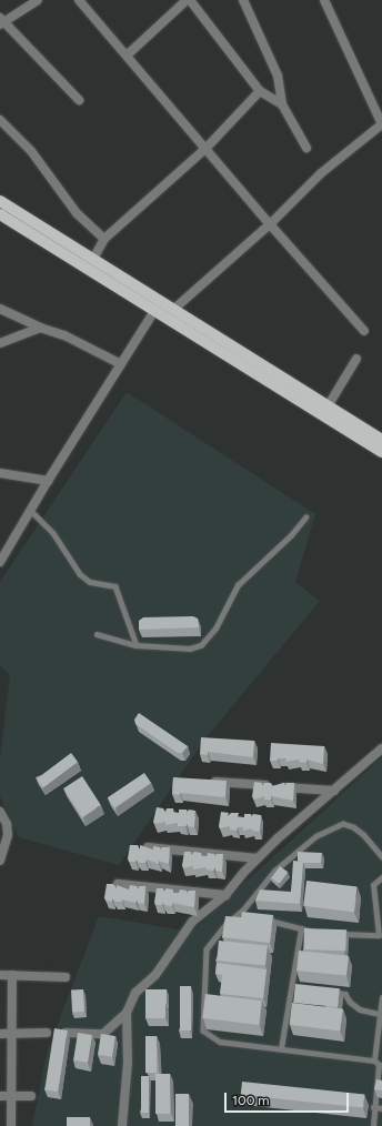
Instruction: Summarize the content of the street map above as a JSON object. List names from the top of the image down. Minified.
{"scale_bar":"100 m"}
